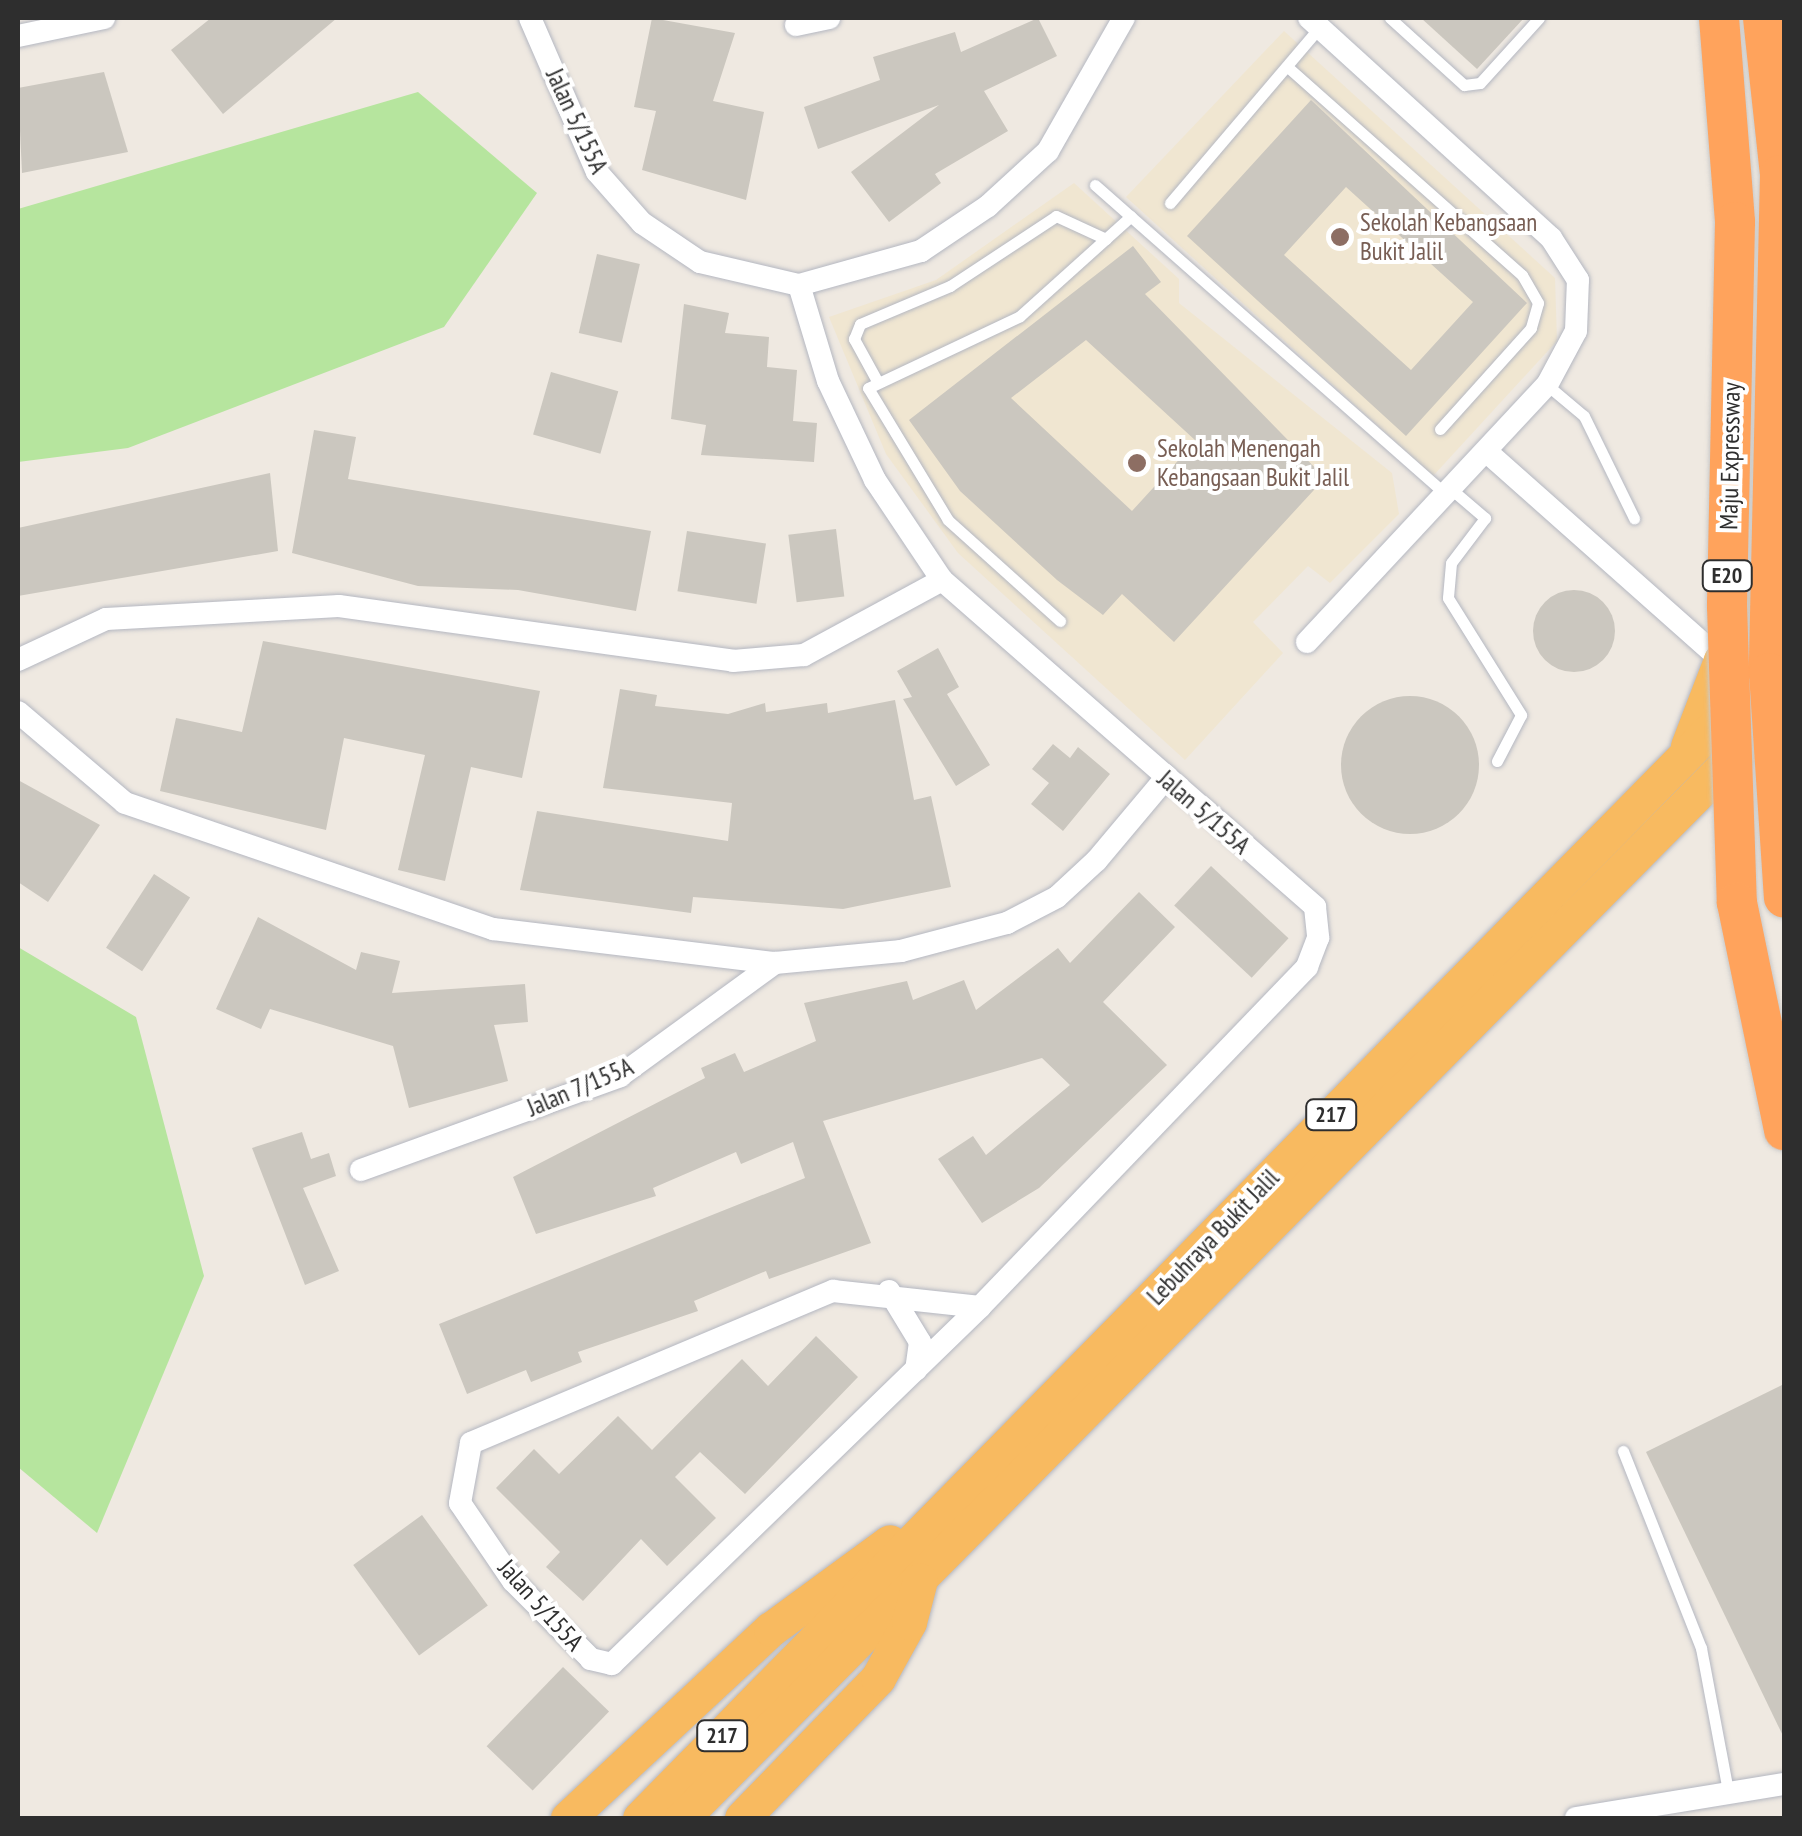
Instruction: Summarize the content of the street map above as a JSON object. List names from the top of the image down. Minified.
{"streets":{"highway":["Maju Expressway","E20","217","Lebuhraya Bukit Jalil"],"street":["Jalan 5/155A","Jalan 7/155A"]},"places":["Sekolah Kebangsaan Bukit Jalil","Sekolah Menengah Kebangsaan Bukit Jalil"]}
